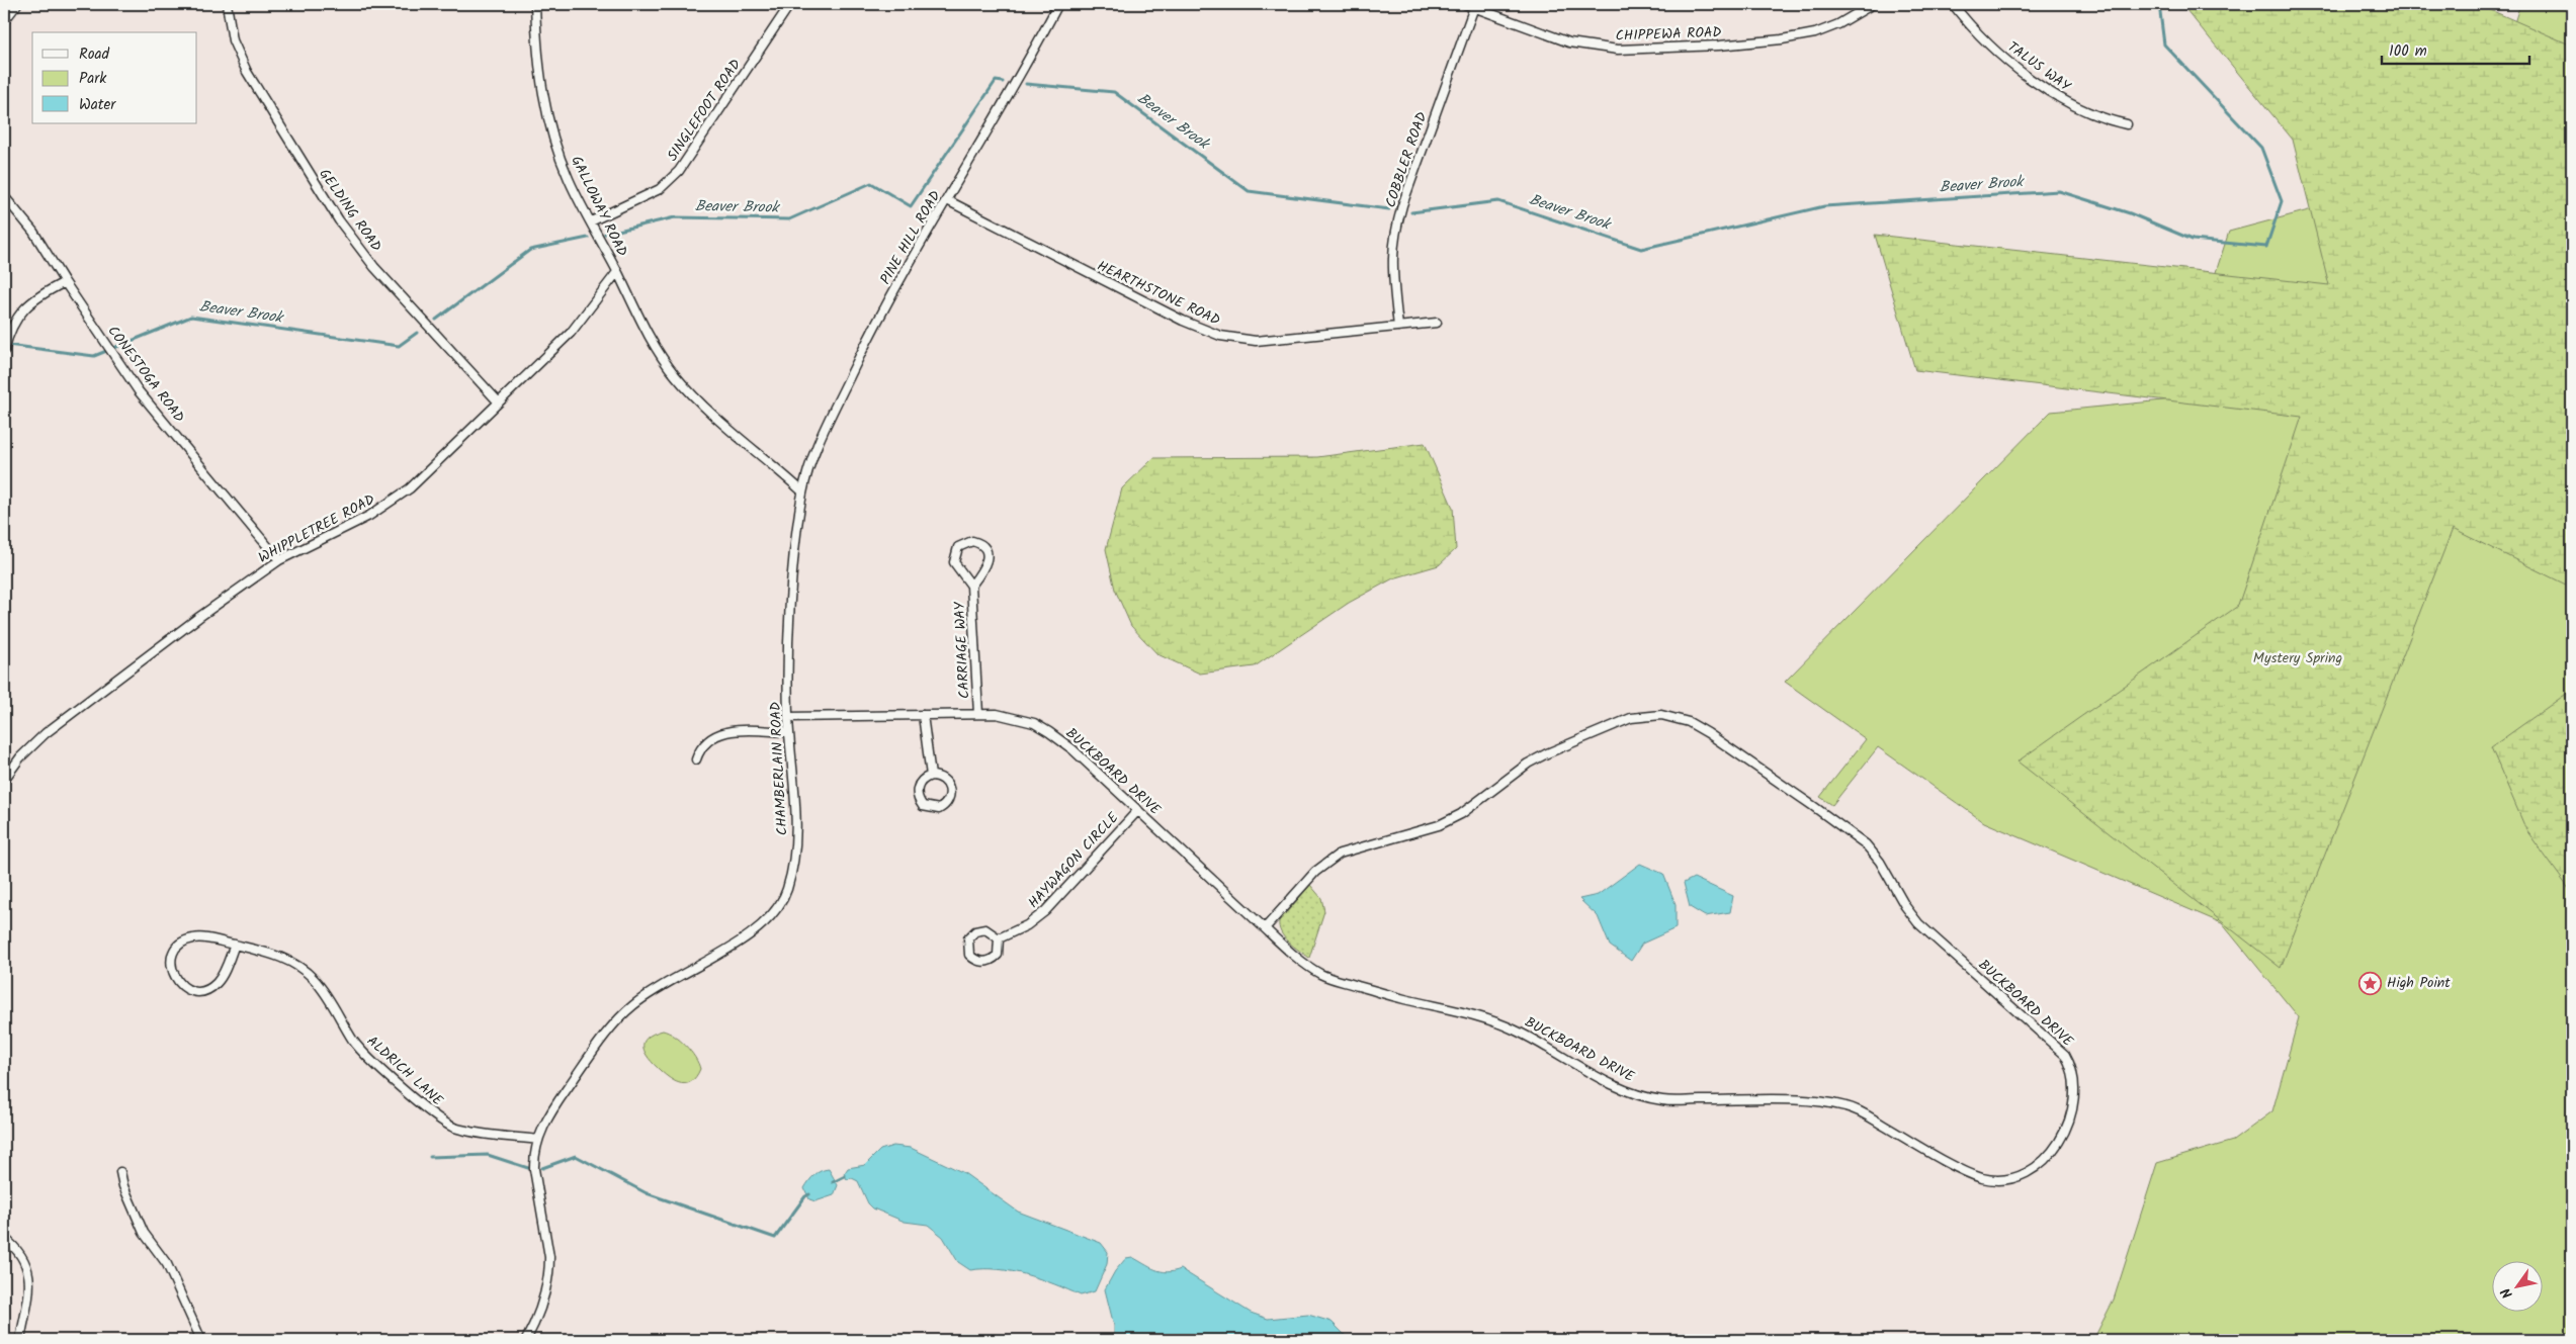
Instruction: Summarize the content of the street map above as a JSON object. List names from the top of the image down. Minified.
{"streets":{"street":["CHIPPEWA ROAD","TALUS WAY","SINGLEFOOT ROAD","COBBLER ROAD","GALLOWAY ROAD","GELDING ROAD","PINE HILL ROAD","HEARTHSTONE ROAD","CONESTOGA ROAD","WHIPPLETREE ROAD","CARRIAGE WAY","CHAMBERLAIN ROAD","BUCKBOARD DRIVE","HAYWAGON CIRCLE","ALDRICH LANE"]},"crossings":[["CHIPPEWA ROAD","COBBLER ROAD"],["SINGLEFOOT ROAD","GALLOWAY ROAD"],["COBBLER ROAD","HEARTHSTONE ROAD"],["GALLOWAY ROAD","PINE HILL ROAD"],["GALLOWAY ROAD","WHIPPLETREE ROAD"],["GALLOWAY ROAD","CHAMBERLAIN ROAD"],["GELDING ROAD","WHIPPLETREE ROAD"],["PINE HILL ROAD","HEARTHSTONE ROAD"],["PINE HILL ROAD","CHAMBERLAIN ROAD"],["CONESTOGA ROAD","WHIPPLETREE ROAD"],["CARRIAGE WAY","BUCKBOARD DRIVE"],["CHAMBERLAIN ROAD","BUCKBOARD DRIVE"],["CHAMBERLAIN ROAD","ALDRICH LANE"],["BUCKBOARD DRIVE","HAYWAGON CIRCLE"]],"water":["Beaver Brook"],"parks":["Mystery Spring"],"places":{"place":["High Point"]},"legend":["Road","Park","Water"],"scale_bar":"100 m","north":"bottom left"}
